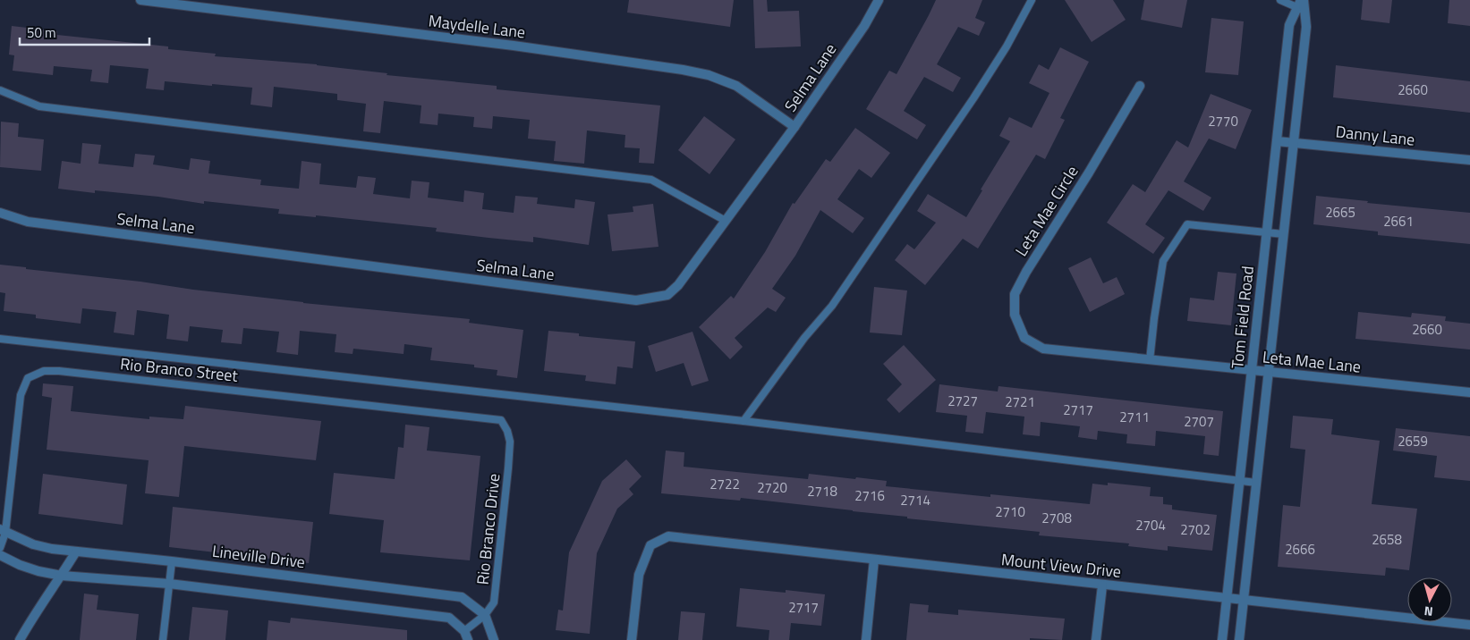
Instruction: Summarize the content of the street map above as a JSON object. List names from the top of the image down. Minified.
{"streets":{"street":["Maydelle Lane","Selma Lane","Danny Lane","Leta Mae Circle","Tom Field Road","Leta Mae Lane","Lineville Drive","Mount View Drive"],"lane":["Rio Branco Street","Rio Branco Drive"]},"crossings":[["Maydelle Lane","Selma Lane"],["Danny Lane","Tom Field Road"],["Leta Mae Circle","Leta Mae Lane"],["Tom Field Road","Leta Mae Lane"],["Tom Field Road","Mount View Drive"],["Rio Branco Street","Rio Branco Drive"],["Rio Branco Street","Lineville Drive"],["Rio Branco Drive","Lineville Drive"]],"house_numbers":["2660","2770","2665","2661","2660","2727","2721","2717","2711","2707","2659","2722","2720","2718","2716","2714","2710","2708","2704","2702","2658","2666","2717"],"scale_bar":"50 m","north":"bottom"}
